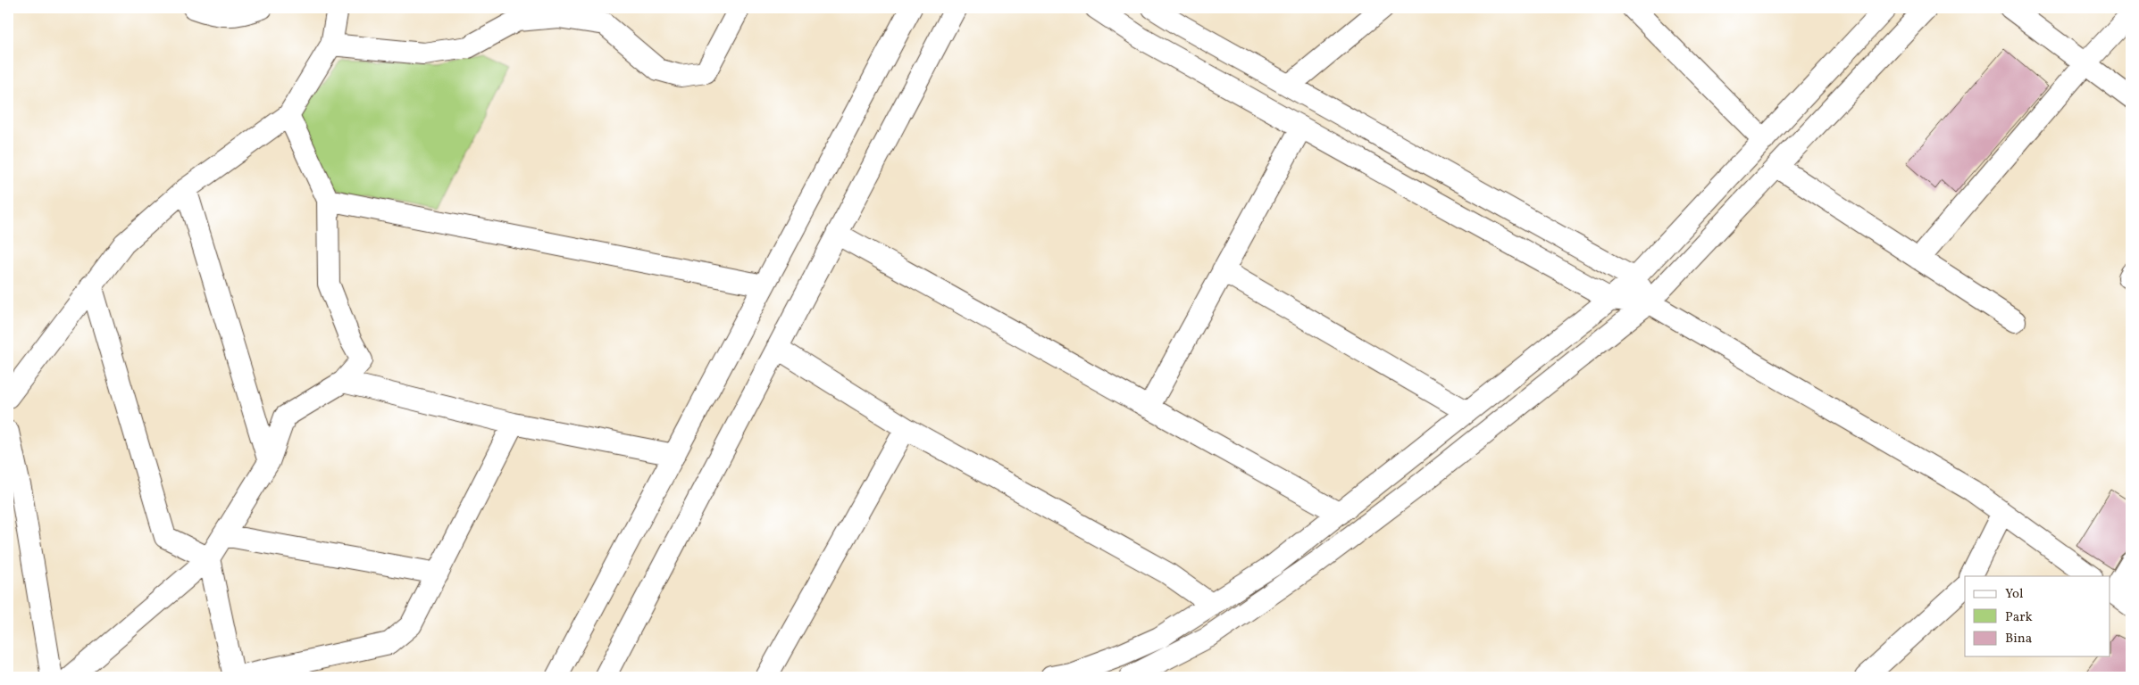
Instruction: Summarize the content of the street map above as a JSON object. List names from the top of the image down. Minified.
{"legend":["Yol","Park","Bina"]}
